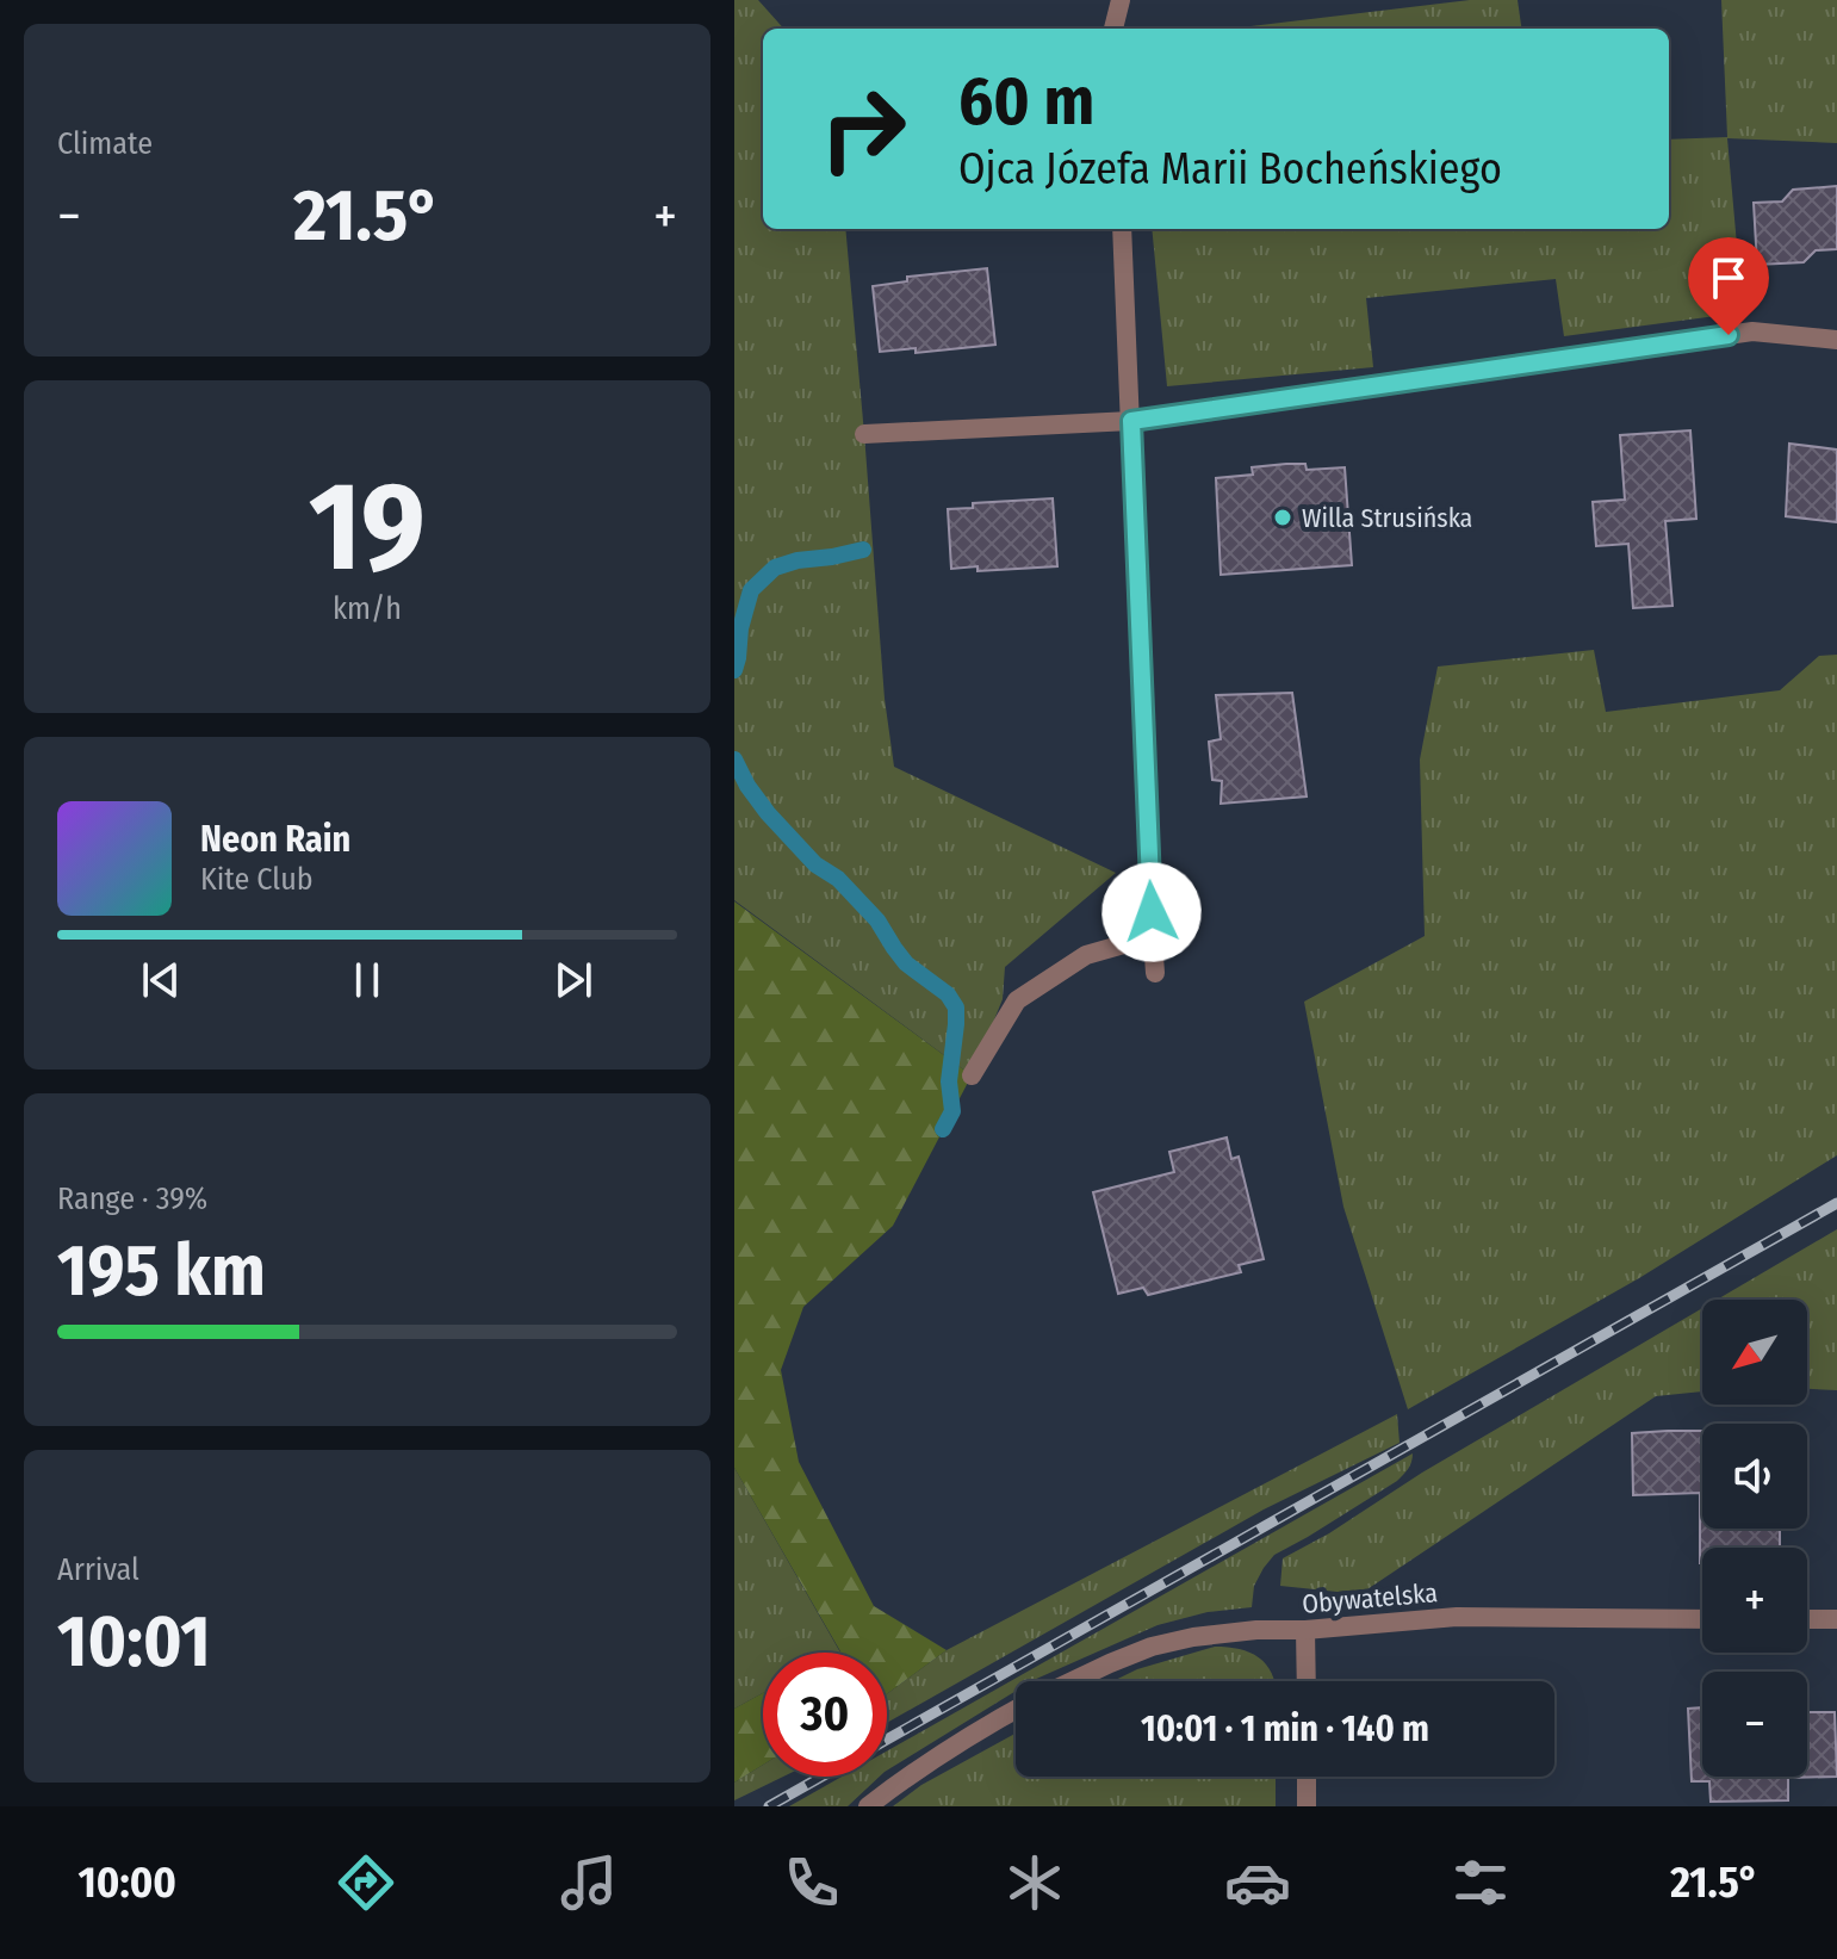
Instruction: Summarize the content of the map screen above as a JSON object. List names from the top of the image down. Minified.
{"streets":{"street":["Obywatelska"]},"places":["Willa Strusińska"],"north":"bottom left","page":{"tile":["Climate",["19","km/h"],["Range · 39%","195 km"],["Arrival","10:01"]],"turn":["60 m","Ojca Józefa Marii Bocheńskiego"],"heat":["−","21.5°","+"],"song":["Neon Rain","Kite Club"],"map_buttons":["+","−"],"limit":"30","trip":"10:01 · 1 min · 140 m","tabs":["10:00","21.5°"]}}
